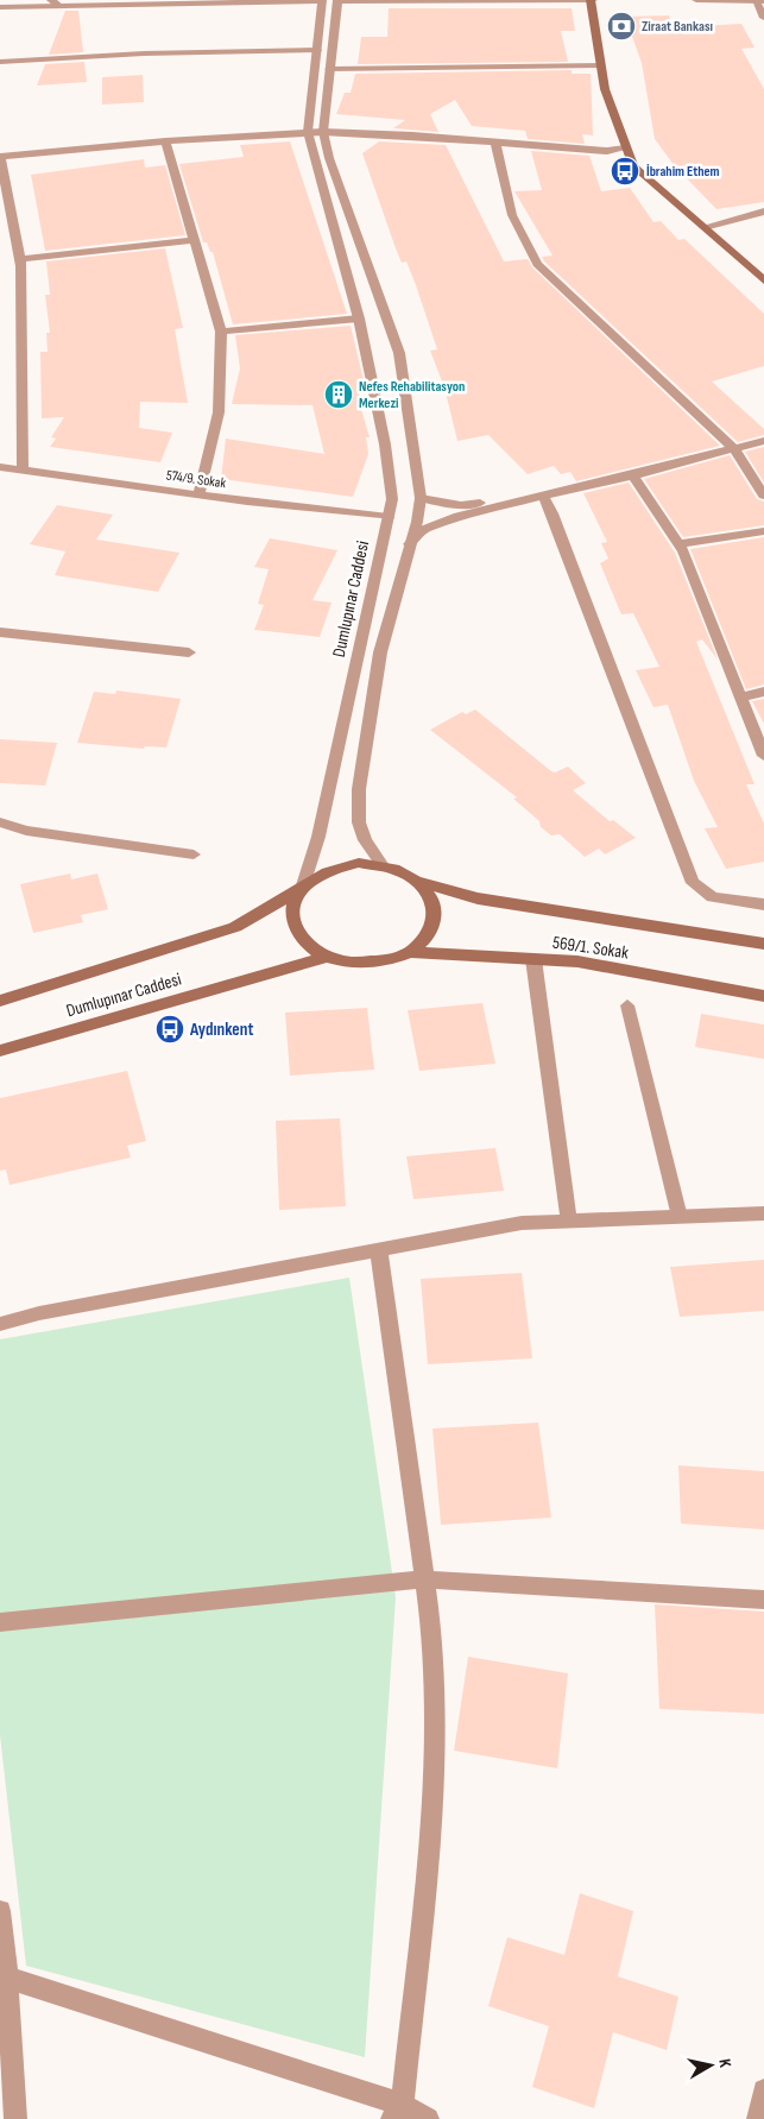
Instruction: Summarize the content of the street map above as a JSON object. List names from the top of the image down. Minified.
{"streets":{"main road":["Dumlupınar Caddesi","569/1. Sokak"],"street":["574/9. Sokak"]},"crossings":[["574/9. Sokak","Dumlupınar Caddesi"],["Dumlupınar Caddesi","569/1. Sokak"]],"places":{"bank":["Ziraat Bankası"],"bus stop":["İbrahim Ethem","Aydınkent"],"building":["Nefes Rehabilitasyon Merkezi"]},"north":"right"}
